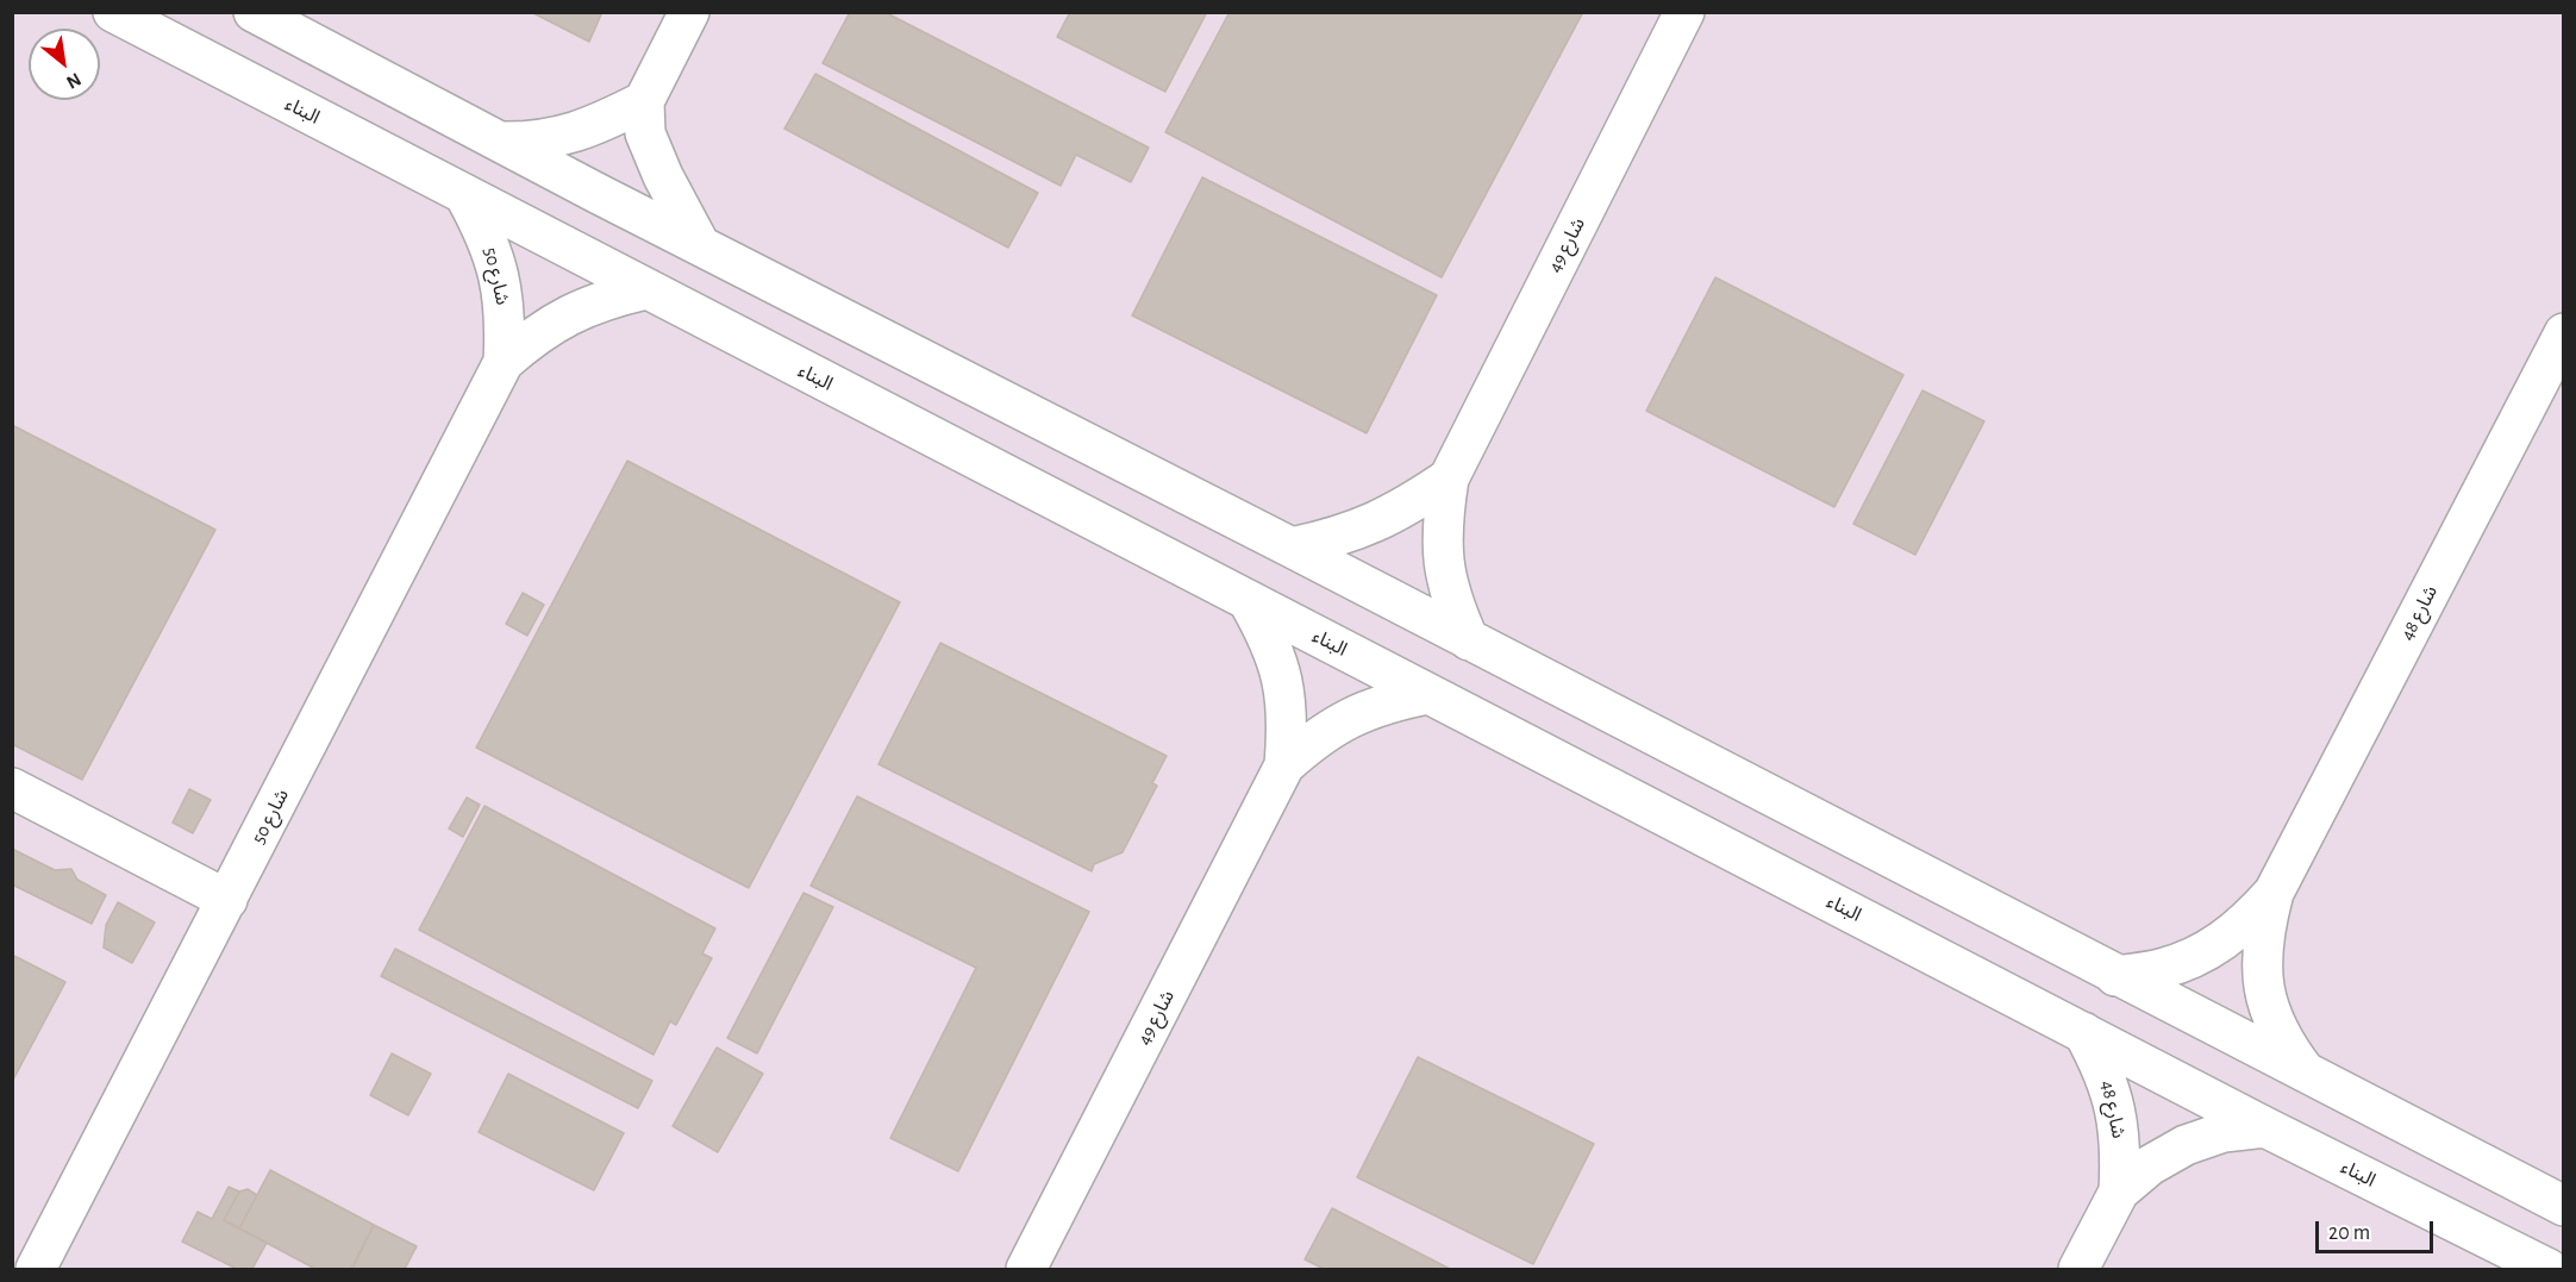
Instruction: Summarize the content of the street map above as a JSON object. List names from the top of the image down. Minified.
{"streets":{"street":["البناء","شارع 49","شارع 50","شارع 48"]},"crossings":[["البناء","شارع 49"],["البناء","شارع 50"],["البناء","شارع 48"]],"scale_bar":"20 m","north":"bottom right"}
